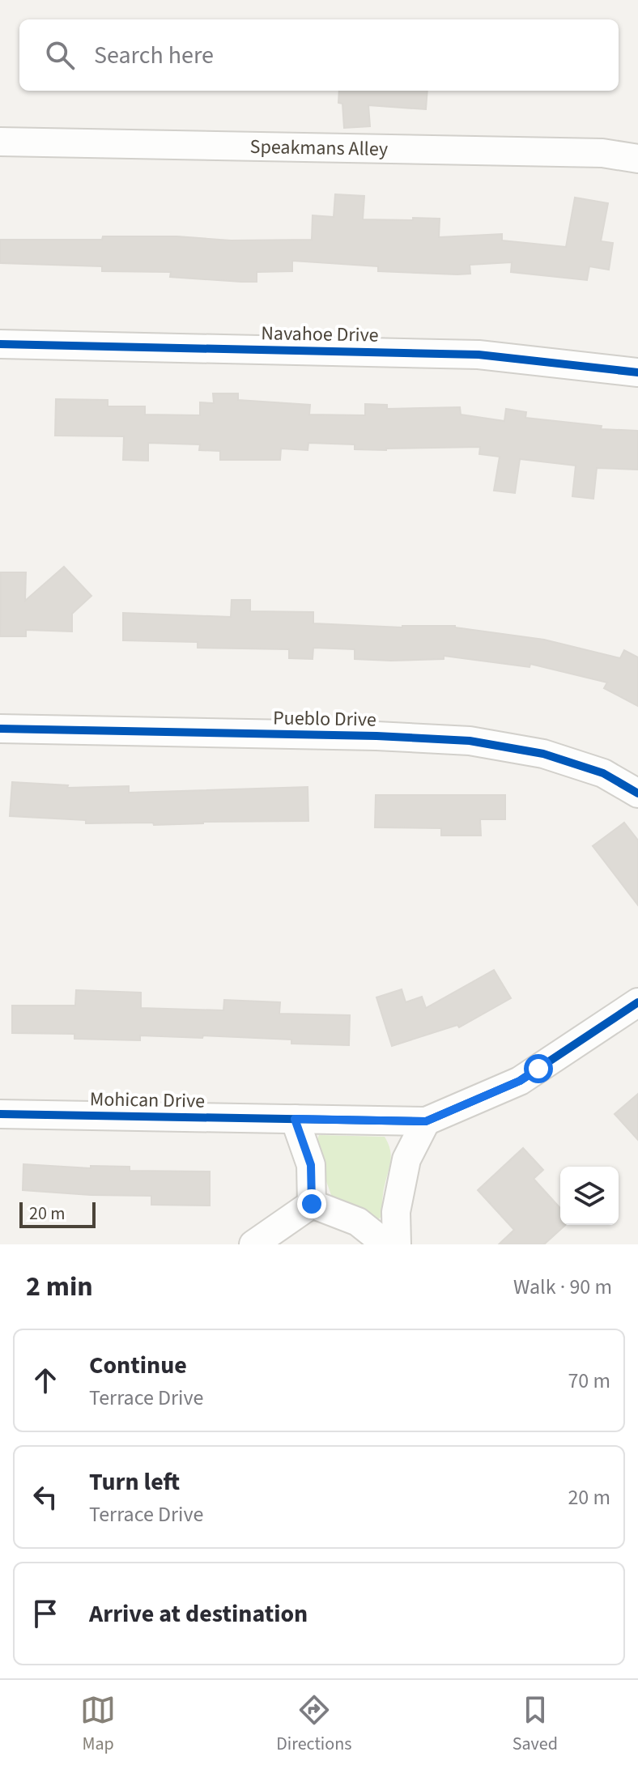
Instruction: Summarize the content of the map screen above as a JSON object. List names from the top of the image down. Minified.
{"streets":{"street":["Speakmans Alley","Navahoe Drive","Pueblo Drive","Mohican Drive"]},"scale_bar":"20 m","page":{"search":"Search here","scale":"20 m","heading":["2 min","Walk · 90 m"],"list":[["Continue","Terrace Drive","70 m"],["Turn left","Terrace Drive","20 m"],"Arrive at destination"],"nav":["Map","Directions","Saved"]}}
